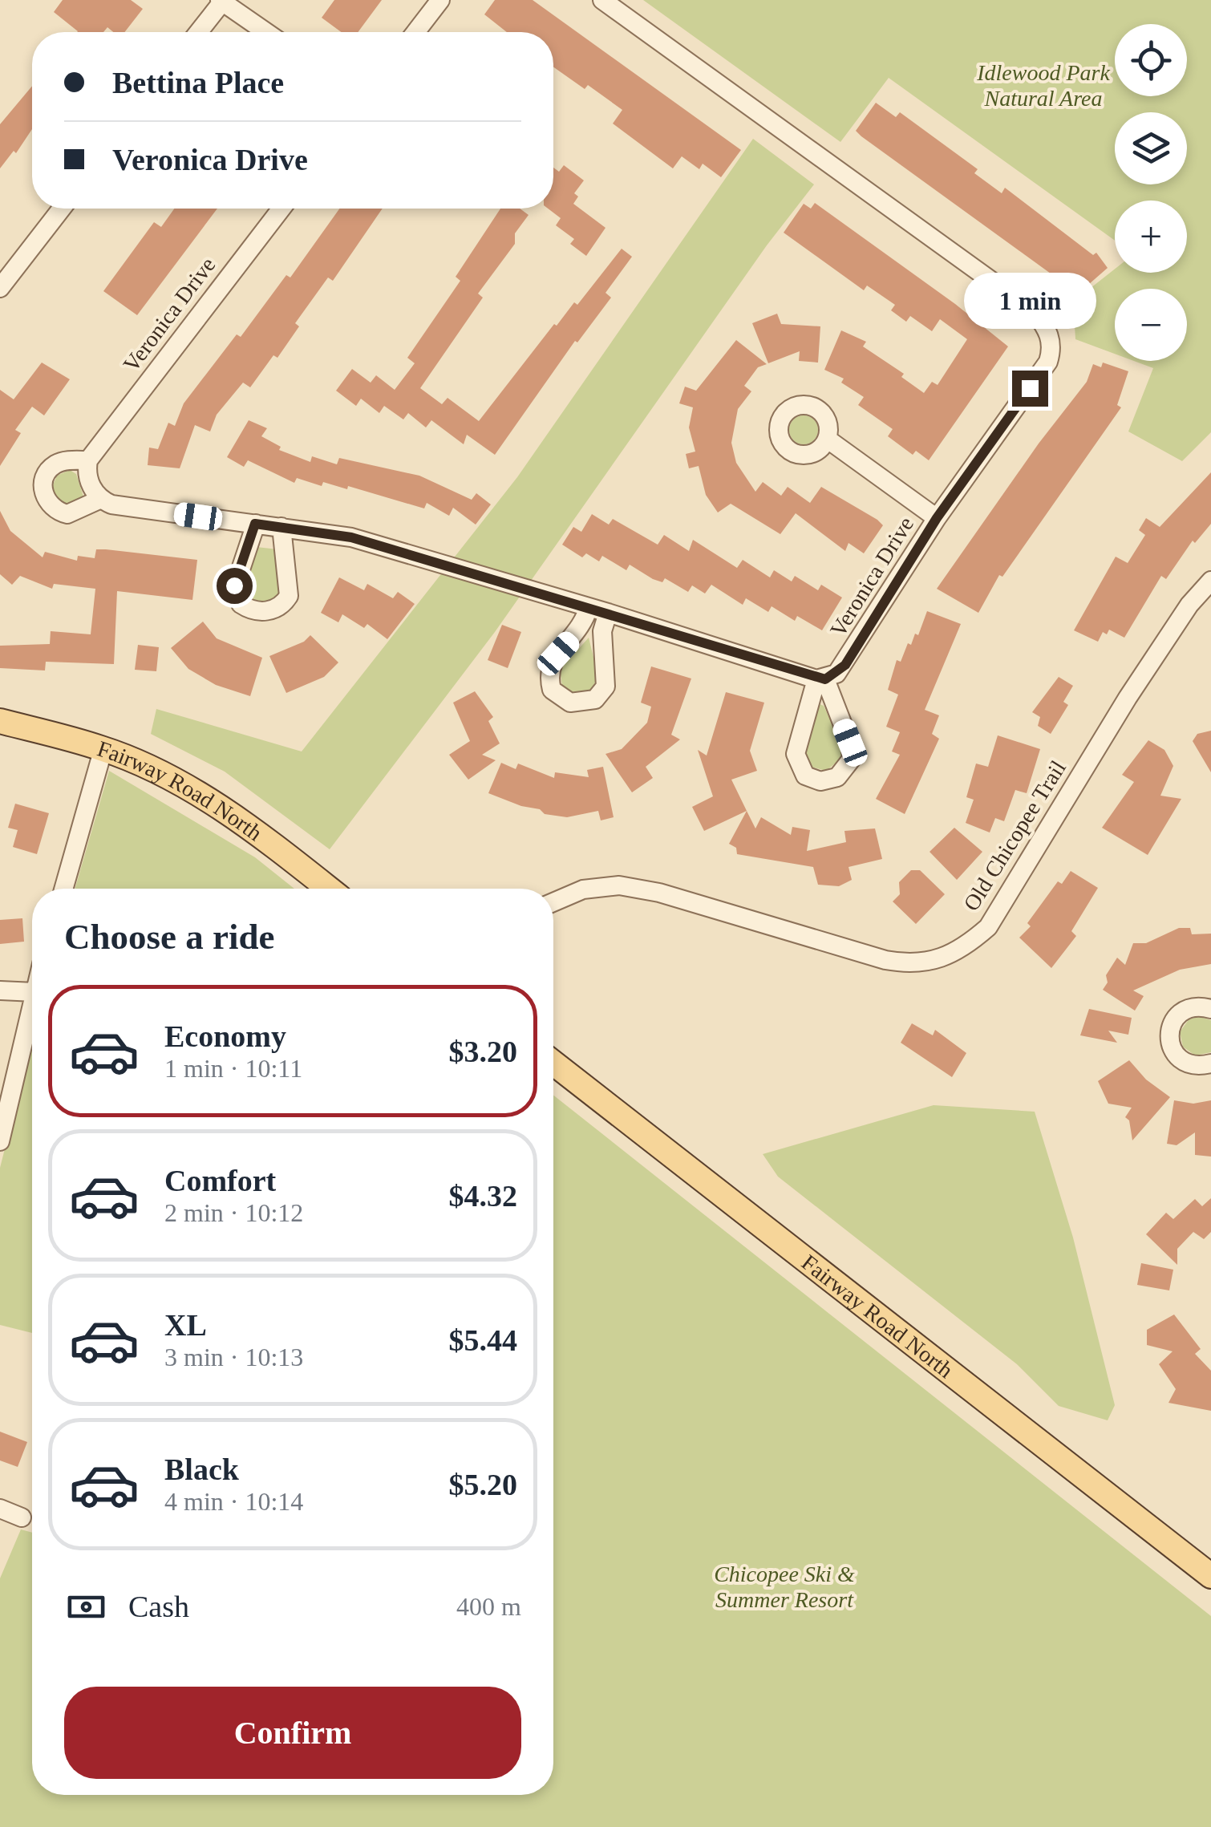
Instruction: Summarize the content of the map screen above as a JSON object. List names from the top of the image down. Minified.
{"streets":{"main road":["Fairway Road North"],"street":["Veronica Drive","Old Chicopee Trail"]},"parks":["Idlewood Park Natural Area","Chicopee Ski & Summer Resort"],"page":{"map_buttons":["+","−"],"banner":["Bettina Place","Veronica Drive"],"bubble":"1 min","heading":"Choose a ride","list":[{"name":"Economy","note":"1 min · 10:11","value":"$3.20"},{"name":"Comfort","note":"2 min · 10:12","value":"$4.32"},{"name":"XL","note":"3 min · 10:13","value":"$5.44"},{"name":"Black","note":"4 min · 10:14","value":"$5.20"}],"pay":["Cash","400 m"],"buttons":"Confirm"}}
